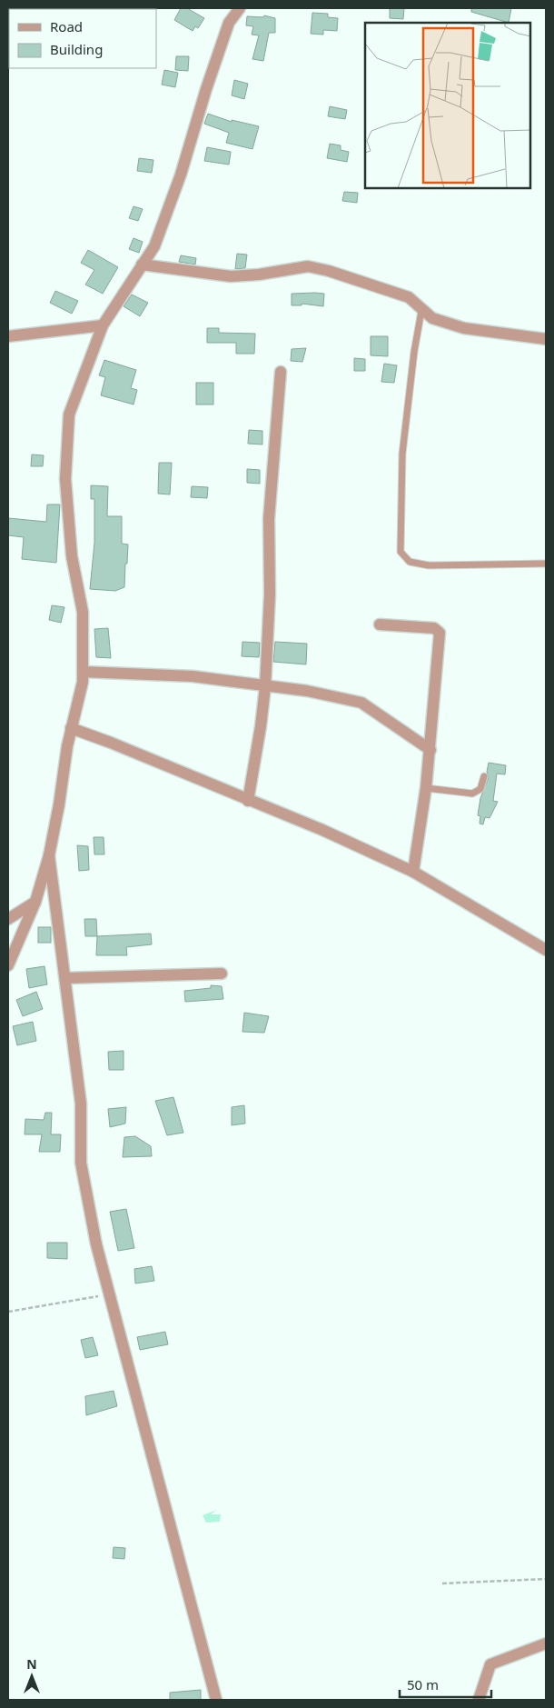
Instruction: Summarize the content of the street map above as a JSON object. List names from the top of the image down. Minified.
{"legend":["Road","Building"],"scale_bar":"50 m","north":"top"}
